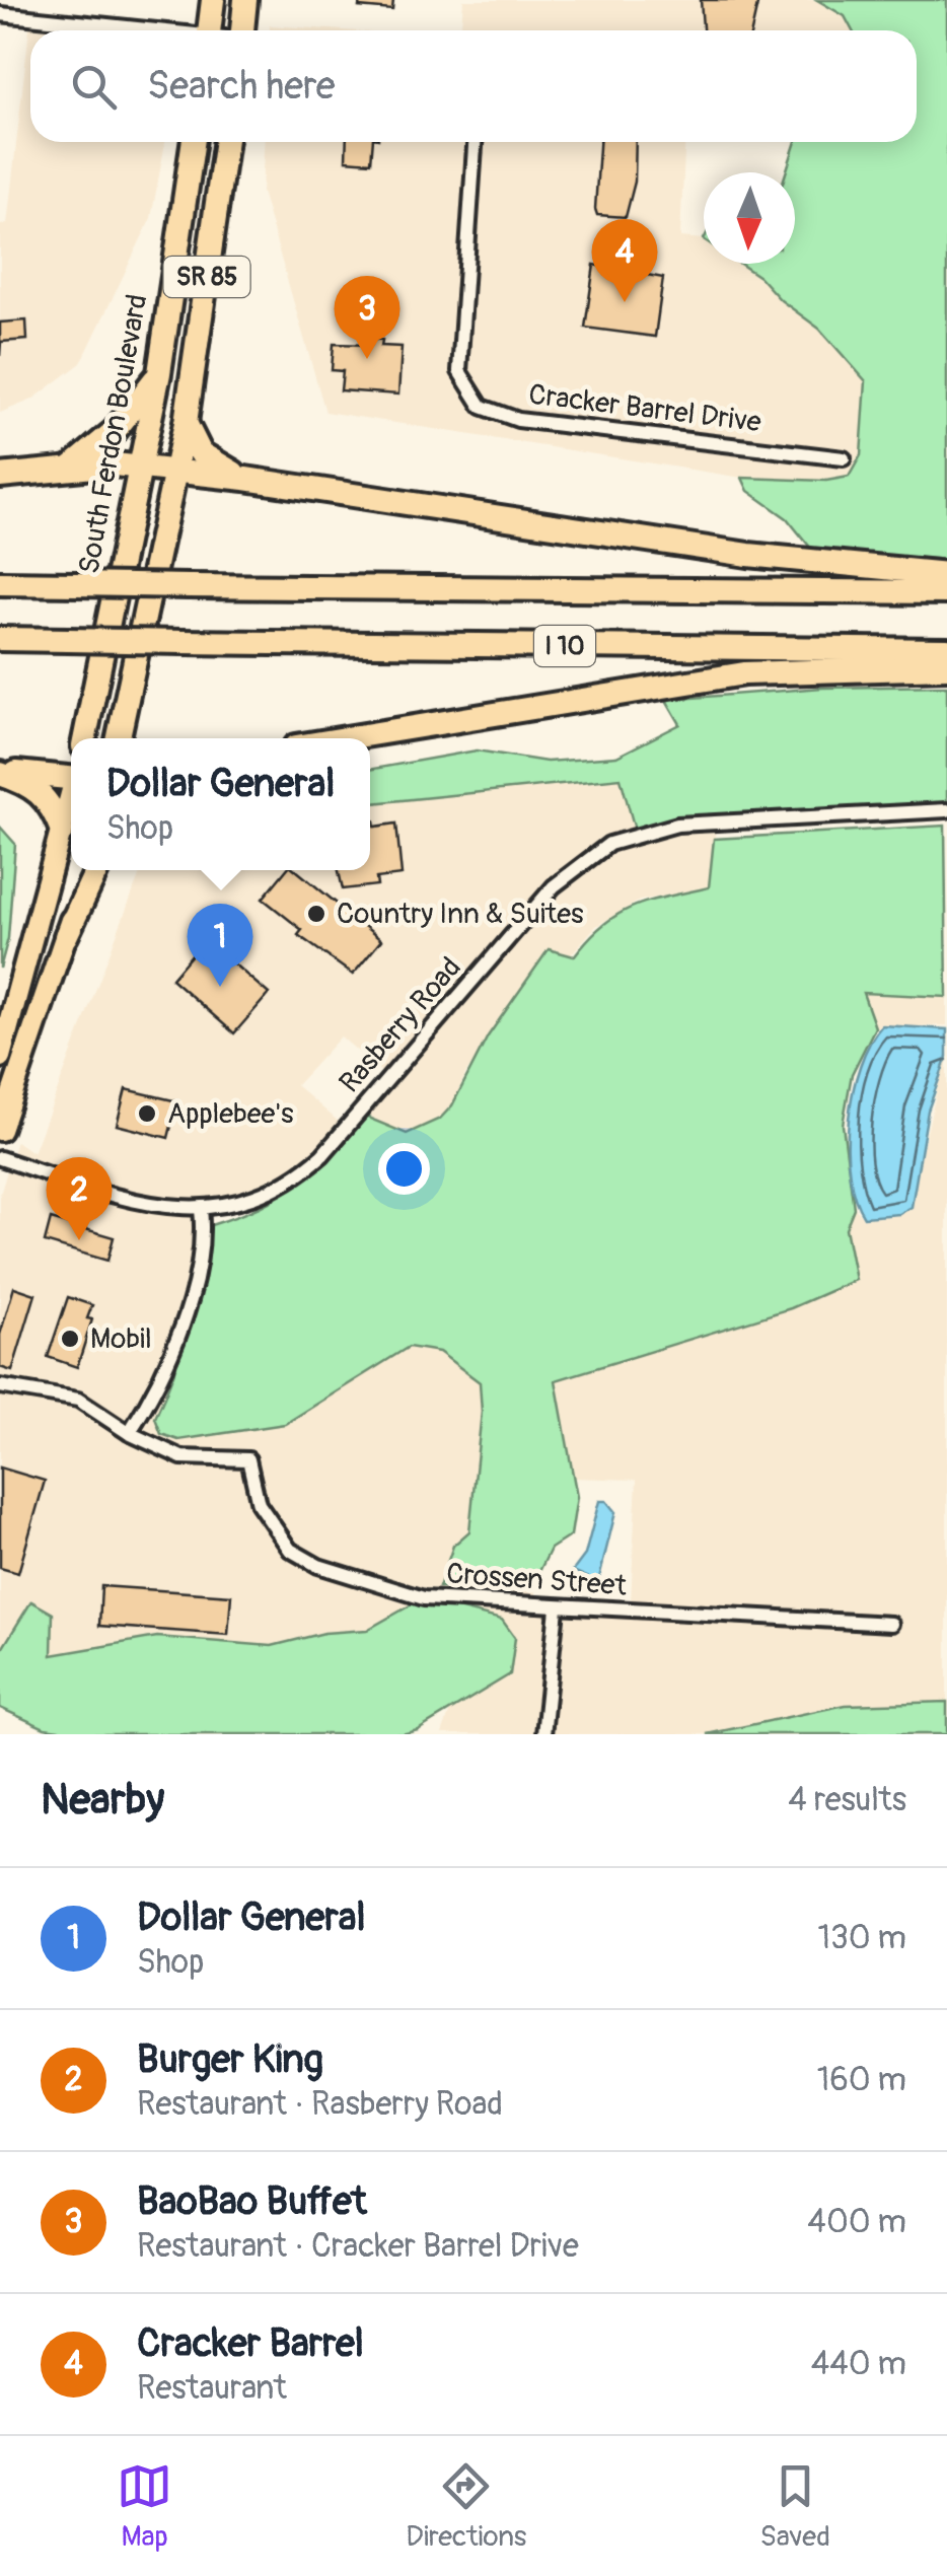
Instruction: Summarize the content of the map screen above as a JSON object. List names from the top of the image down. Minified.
{"streets":{"highway":["SR 85","South Ferdon Boulevard","I 10"],"street":["Cracker Barrel Drive","Rasberry Road","Crossen Street"]},"places":["Country Inn & Suites","Applebee's","Mobil"],"north":"bottom","page":{"search":"Search here","pins":["4","3","1","2"],"popup":["Dollar General","Shop"],"heading":["Nearby","4 results"],"list":[{"mark":"1","name":"Dollar General","note":"Shop","value":"130 m"},{"mark":"2","name":"Burger King","note":"Restaurant · Rasberry Road","value":"160 m"},{"mark":"3","name":"BaoBao Buffet","note":"Restaurant · Cracker Barrel Drive","value":"400 m"},{"mark":"4","name":"Cracker Barrel","note":"Restaurant","value":"440 m"}],"nav":["Map","Directions","Saved"]}}
